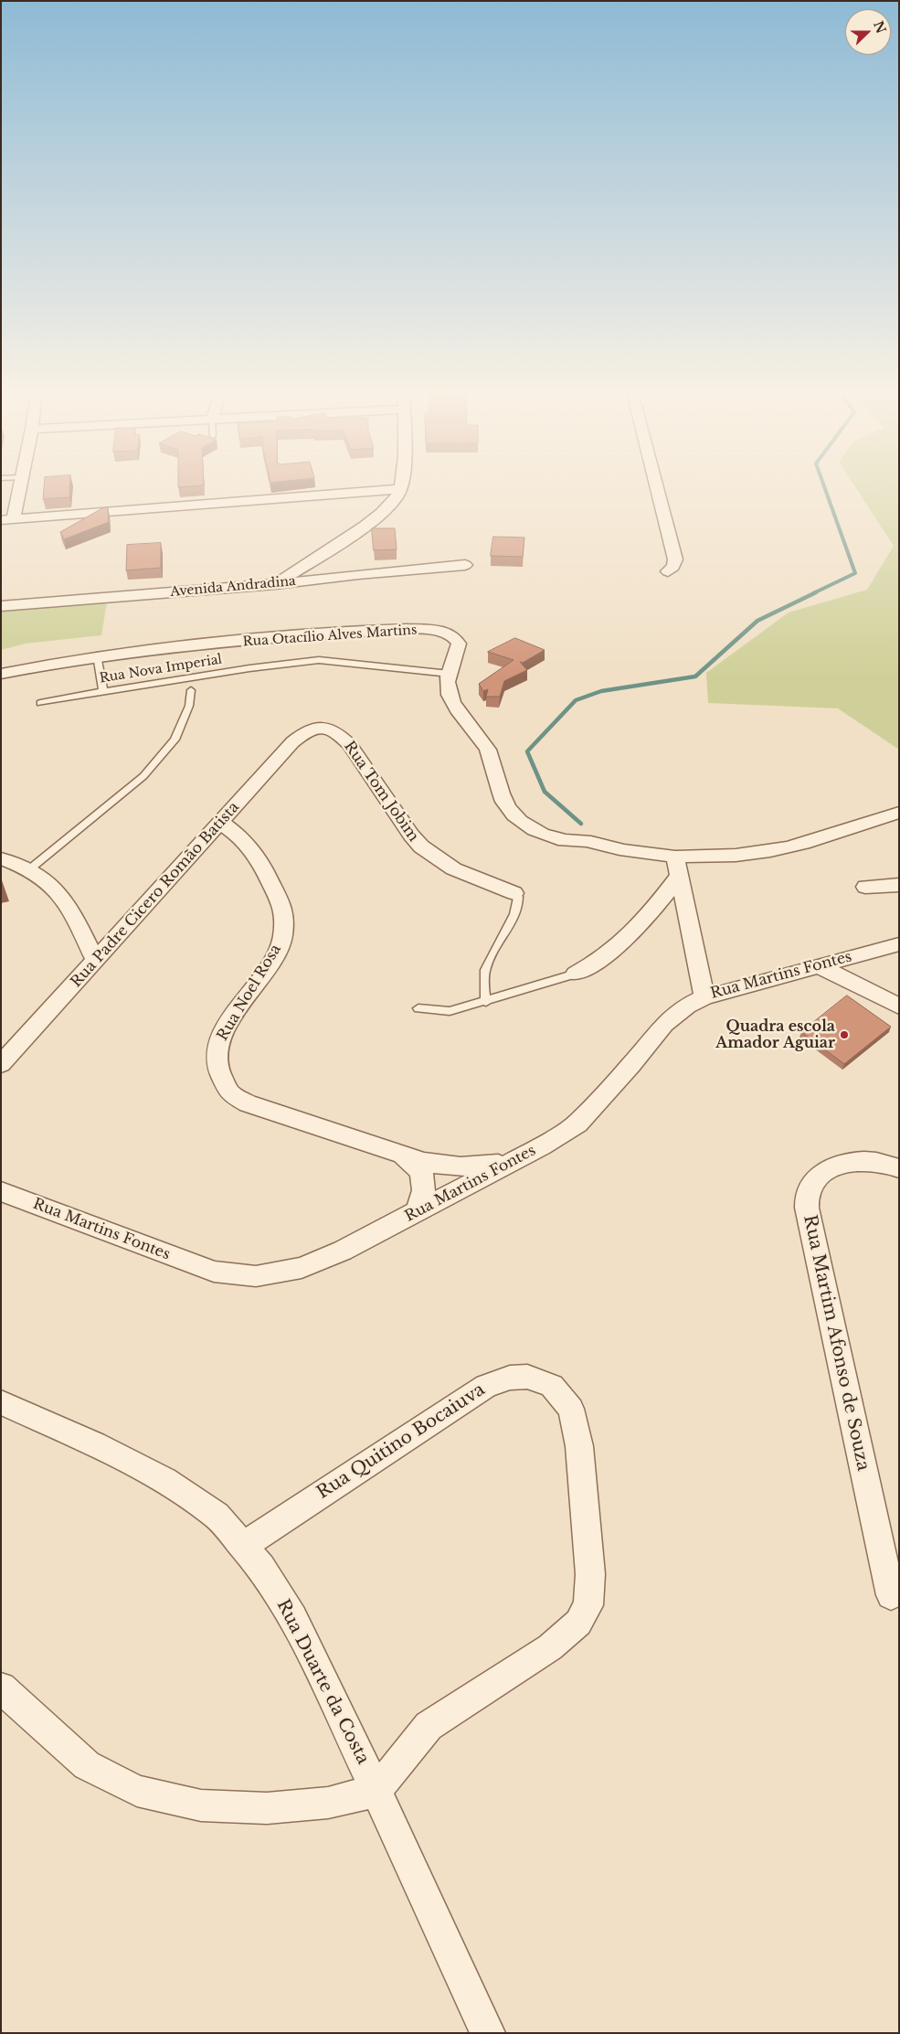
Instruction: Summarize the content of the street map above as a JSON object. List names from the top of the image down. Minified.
{"streets":{"street":["Avenida Andradina","Rua Otacílio Alves Martins","Rua Tom Jobim","Rua Padre Cicero Romão Batista","Rua Martins Fontes","Rua Noel Rosa","Rua Martim Afonso de Souza","Rua Quitino Bocaiuva","Rua Duarte da Costa"],"lane":["Rua Nova Imperial"]},"crossings":[["Rua Otacílio Alves Martins","Rua Nova Imperial"],["Rua Tom Jobim","Rua Padre Cicero Romão Batista"],["Rua Padre Cicero Romão Batista","Rua Noel Rosa"],["Rua Martins Fontes","Rua Noel Rosa"],["Rua Quitino Bocaiuva","Rua Duarte da Costa"]],"places":["Quadra escola Amador Aguiar"],"north":"right"}
